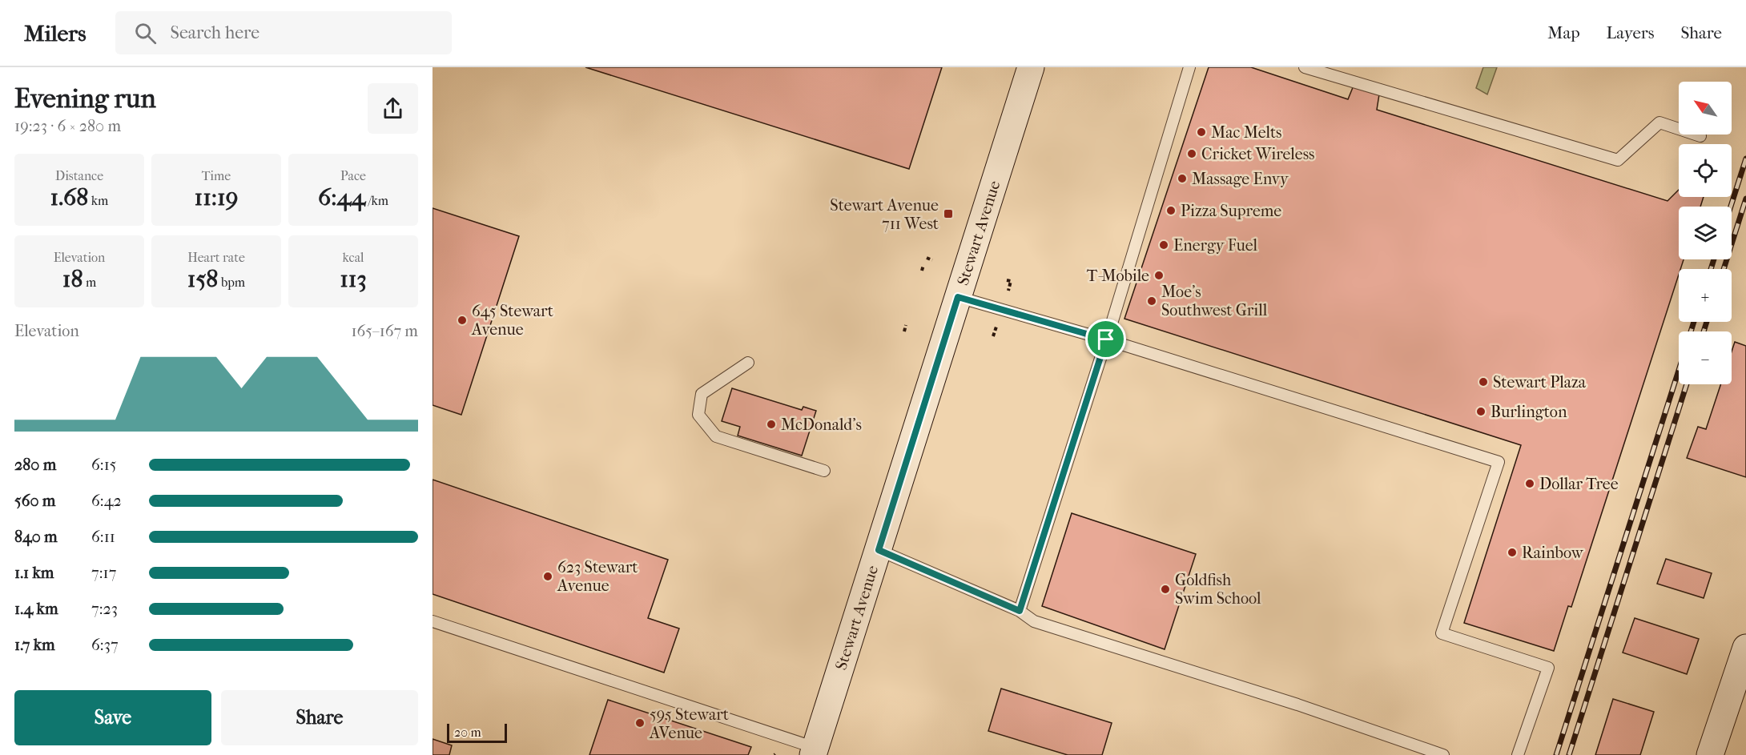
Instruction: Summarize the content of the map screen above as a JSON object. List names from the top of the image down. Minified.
{"streets":{"main road":["Stewart Avenue"]},"places":{"other":["Mac Melts","Cricket Wireless","Massage Envy","Pizza Supreme","Energy Fuel","T-Mobile","Moe's Southwest Grill","645 Stewart Avenue","Stewart Plaza","Burlington","McDonald's","Dollar Tree","Rainbow","623 Stewart Avenue","Goldfish Swim School","595 Stewart AVenue"],"transit":["Stewart Avenue 711 West"]},"scale_bar":"20 m","north":"top left","page":{"header":"Milers","search":"Search here","nav":["Map","Layers","Share"],"heading":["Evening run","19:23 · 6 × 280 m"],"map_buttons":["+","−"],"stats":[["Distance","1.68 km"],["Time","11:19"],["Pace","6:44 /km"],["Elevation","18 m"],["Heart rate","158 bpm"],["kcal","113"]],"chart":["Elevation","165–167 m"],"list":[{"name":"280 m","note":"6:15"},{"name":"560 m","note":"6:42"},{"name":"840 m","note":"6:11"},{"name":"1.1 km","note":"7:17"},{"name":"1.4 km","note":"7:23"},{"name":"1.7 km","note":"6:37"}],"buttons":["Save","Share"],"scale":"20 m"}}
